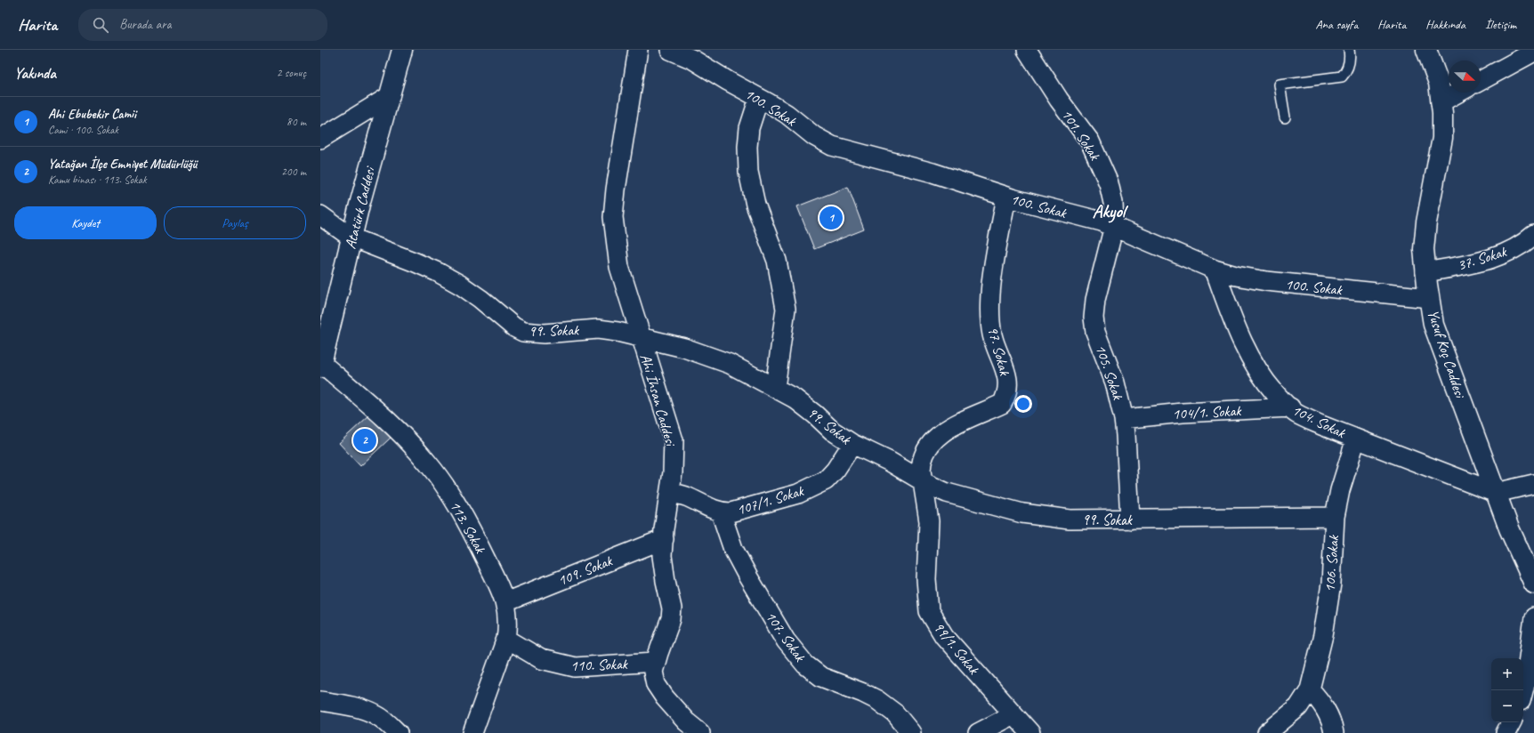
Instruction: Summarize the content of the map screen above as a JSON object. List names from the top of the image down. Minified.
{"streets":{"street":["100. Sokak","101. Sokak","Atatürk Caddesi","37. Sokak","99. Sokak","97. Sokak","Yusuf Koç Caddesi","105. Sokak","Ahi İhsan Caddesi","104/1. Sokak","104. Sokak","107/1. Sokak","113. Sokak","106. Sokak","109. Sokak","107. Sokak","99/1. Sokak","110. Sokak"]},"crossings":[["100. Sokak","101. Sokak"],["100. Sokak","97. Sokak"],["100. Sokak","Yusuf Koç Caddesi"],["100. Sokak","105. Sokak"],["100. Sokak","104. Sokak"],["101. Sokak","105. Sokak"],["Atatürk Caddesi","99. Sokak"],["Atatürk Caddesi","113. Sokak"],["37. Sokak","Yusuf Koç Caddesi"],["99. Sokak","97. Sokak"],["99. Sokak","105. Sokak"],["99. Sokak","Ahi İhsan Caddesi"],["99. Sokak","107/1. Sokak"],["99. Sokak","106. Sokak"],["99. Sokak","99/1. Sokak"],["97. Sokak","99/1. Sokak"],["Yusuf Koç Caddesi","104. Sokak"],["105. Sokak","104/1. Sokak"],["Ahi İhsan Caddesi","107/1. Sokak"],["Ahi İhsan Caddesi","109. Sokak"],["Ahi İhsan Caddesi","110. Sokak"],["104/1. Sokak","104. Sokak"],["104. Sokak","106. Sokak"],["107/1. Sokak","107. Sokak"],["113. Sokak","109. Sokak"],["113. Sokak","110. Sokak"]],"districts":["Akyol"],"north":"right","page":{"header":"Harita","search":"Burada ara","nav":["Ana sayfa","Harita","Hakkında","İletişim"],"heading":["Yakında","2 sonuç"],"list":[{"mark":"1","name":"Ahi Ebubekir Camii","note":"Cami · 100. Sokak","value":"80 m"},{"mark":"2","name":"Yatağan İlçe Emniyet Müdürlüğü","note":"Kamu binası · 113. Sokak","value":"200 m"}],"buttons":["Kaydet","Paylaş"],"pins":["1","2"],"map_buttons":["+","−"]}}
